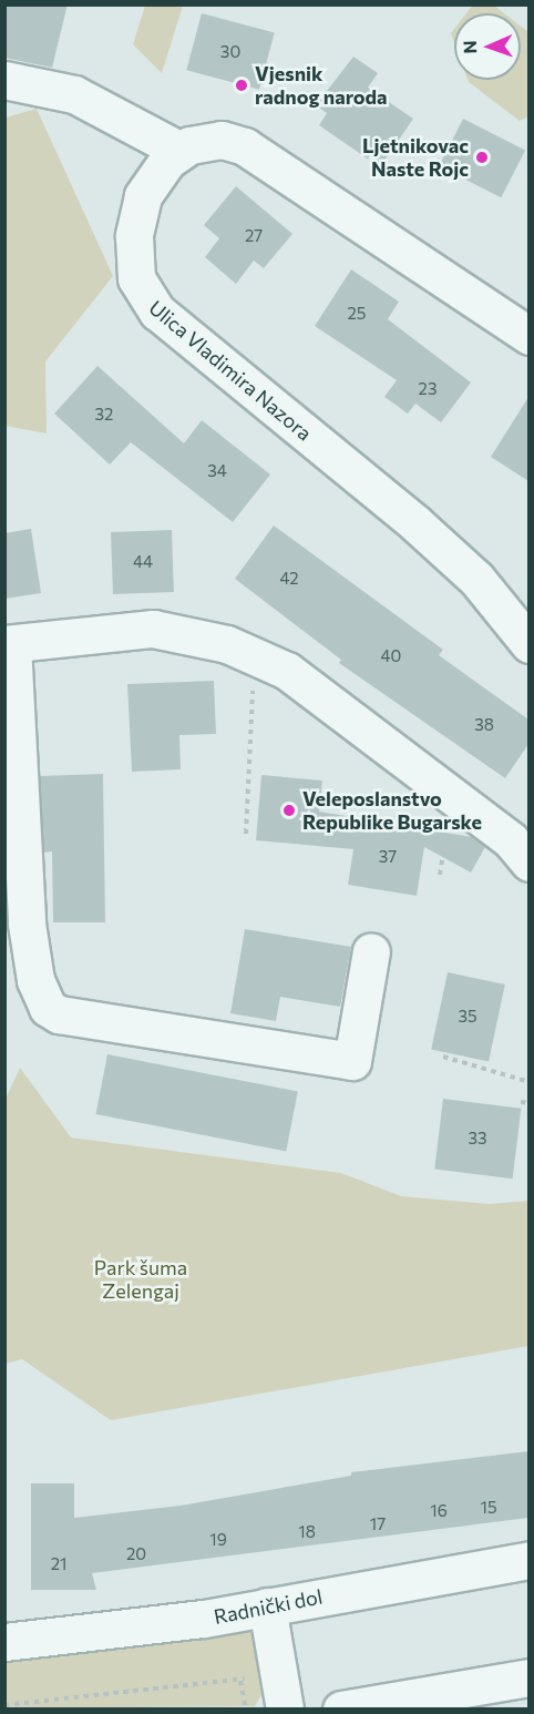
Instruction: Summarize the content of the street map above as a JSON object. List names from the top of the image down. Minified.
{"streets":{"street":["Ulica Vladimira Nazora","Radnički dol"]},"parks":["Park šuma Zelengaj"],"places":["Vjesnik radnog naroda","Ljetnikovac Naste Rojc","Veleposlanstvo Republike Bugarske"],"house_numbers":["30","27","25","23","32","34","44","42","40","38","37","35","33","15","16","17","18","19","20","21"],"north":"left"}
